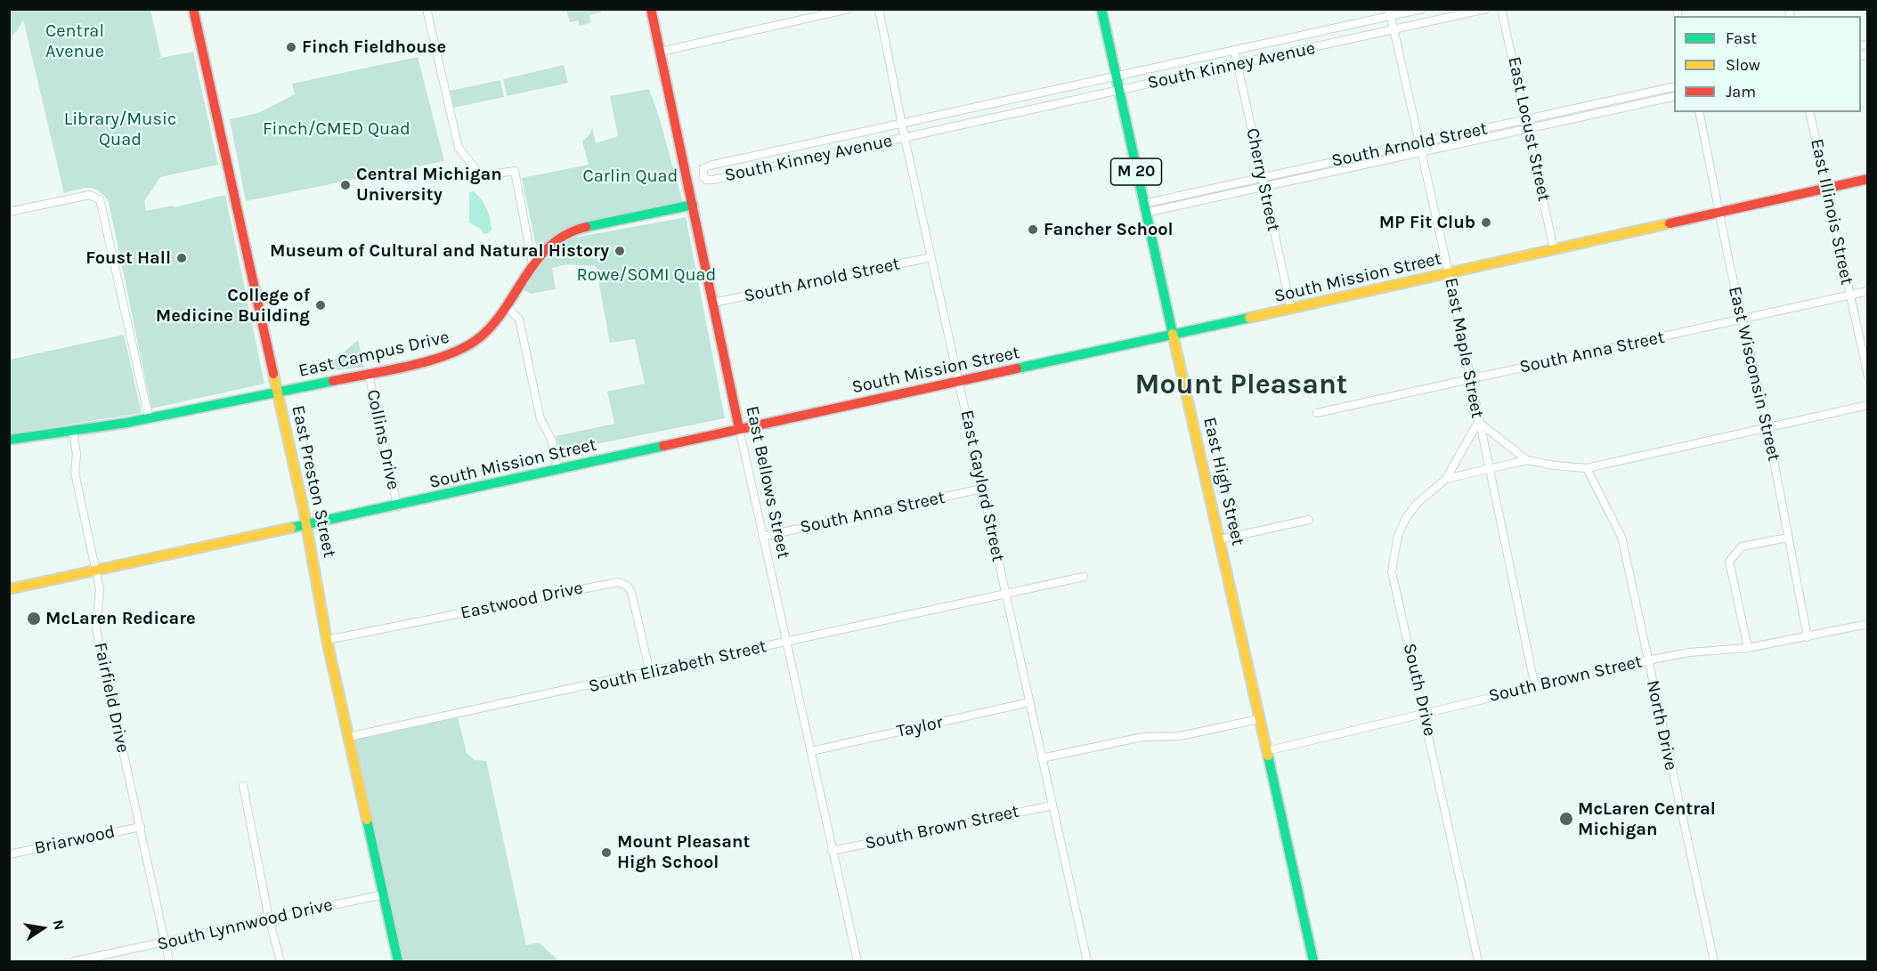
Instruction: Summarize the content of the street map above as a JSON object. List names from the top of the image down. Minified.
{"streets":{"street":["South Kinney Avenue","East Locust Street","South Arnold Street","M 20","Cherry Street","East Illinois Street","South Mission Street","East Maple Street","South Anna Street","East Campus Drive","East Wisconsin Street","Collins Drive","East Preston Street","East High Street","East Bellows Street","East Gaylord Street","Eastwood Drive","South Elizabeth Street","South Brown Street","South Drive","Fairfield Drive","North Drive","Taylor","Briarwood","South Lynnwood Drive"]},"crossings":[["South Kinney Avenue","Cherry Street"],["South Kinney Avenue","East Maple Street"],["South Kinney Avenue","East High Street"],["South Kinney Avenue","East Gaylord Street"],["East Locust Street","South Arnold Street"],["East Locust Street","South Mission Street"],["South Arnold Street","Cherry Street"],["South Arnold Street","East Maple Street"],["South Arnold Street","East High Street"],["South Arnold Street","East Bellows Street"],["South Arnold Street","East Gaylord Street"],["Cherry Street","South Mission Street"],["East Illinois Street","South Mission Street"],["East Illinois Street","South Anna Street"],["South Mission Street","East Maple Street"],["South Mission Street","East Wisconsin Street"],["South Mission Street","Collins Drive"],["South Mission Street","East Preston Street"],["South Mission Street","East High Street"],["South Mission Street","East Bellows Street"],["South Mission Street","East Gaylord Street"],["South Mission Street","Fairfield Drive"],["East Maple Street","South Anna Street"],["East Maple Street","South Brown Street"],["East Maple Street","South Drive"],["South Anna Street","East Wisconsin Street"],["South Anna Street","East Bellows Street"],["South Anna Street","East Gaylord Street"],["East Campus Drive","Collins Drive"],["East Campus Drive","East Preston Street"],["East Campus Drive","East Bellows Street"],["East Campus Drive","Fairfield Drive"],["East Wisconsin Street","South Brown Street"],["East Preston Street","Eastwood Drive"],["East Preston Street","South Elizabeth Street"],["East Preston Street","South Lynnwood Drive"],["East High Street","South Brown Street"],["East Bellows Street","South Elizabeth Street"],["East Bellows Street","South Brown Street"],["East Bellows Street","Taylor"],["East Gaylord Street","South Elizabeth Street"],["East Gaylord Street","South Brown Street"],["East Gaylord Street","Taylor"],["Eastwood Drive","South Elizabeth Street"],["South Brown Street","South Drive"],["South Brown Street","North Drive"],["Fairfield Drive","Briarwood"],["Fairfield Drive","South Lynnwood Drive"]],"districts":["Mount Pleasant"],"parks":["Central Avenue","Library/Music Quad","Finch/CMED Quad","Carlin Quad","Rowe/SOMI Quad"],"places":["Finch Fieldhouse","Central Michigan University","MP Fit Club","Fancher School","Museum of Cultural and Natural History","Foust Hall","College of Medicine Building","McLaren Redicare","McLaren Central Michigan","Mount Pleasant High School"],"legend":["Fast","Slow","Jam"],"north":"right"}
